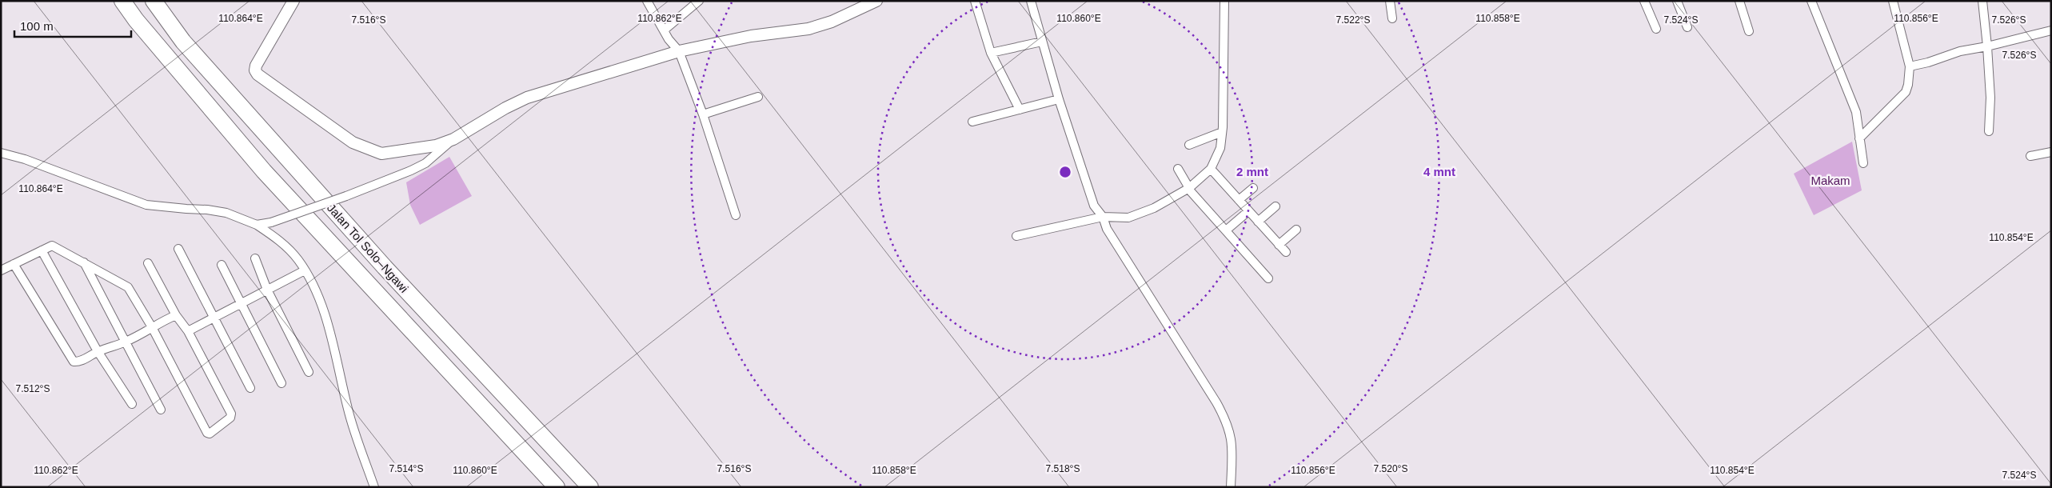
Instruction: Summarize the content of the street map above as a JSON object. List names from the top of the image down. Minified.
{"streets":{"highway":["Jalan Tol Solo–Ngawi"]},"parks":["Makam"],"scale_bar":"100 m","coordinates":["110.864°E","110.862°E","110.860°E","110.858°E","110.856°E","7.516°S","7.522°S","7.524°S","7.526°S","110.854°E","7.512°S","7.514°S","7.518°S","7.520°S"],"rings":["2 mnt","4 mnt"]}
